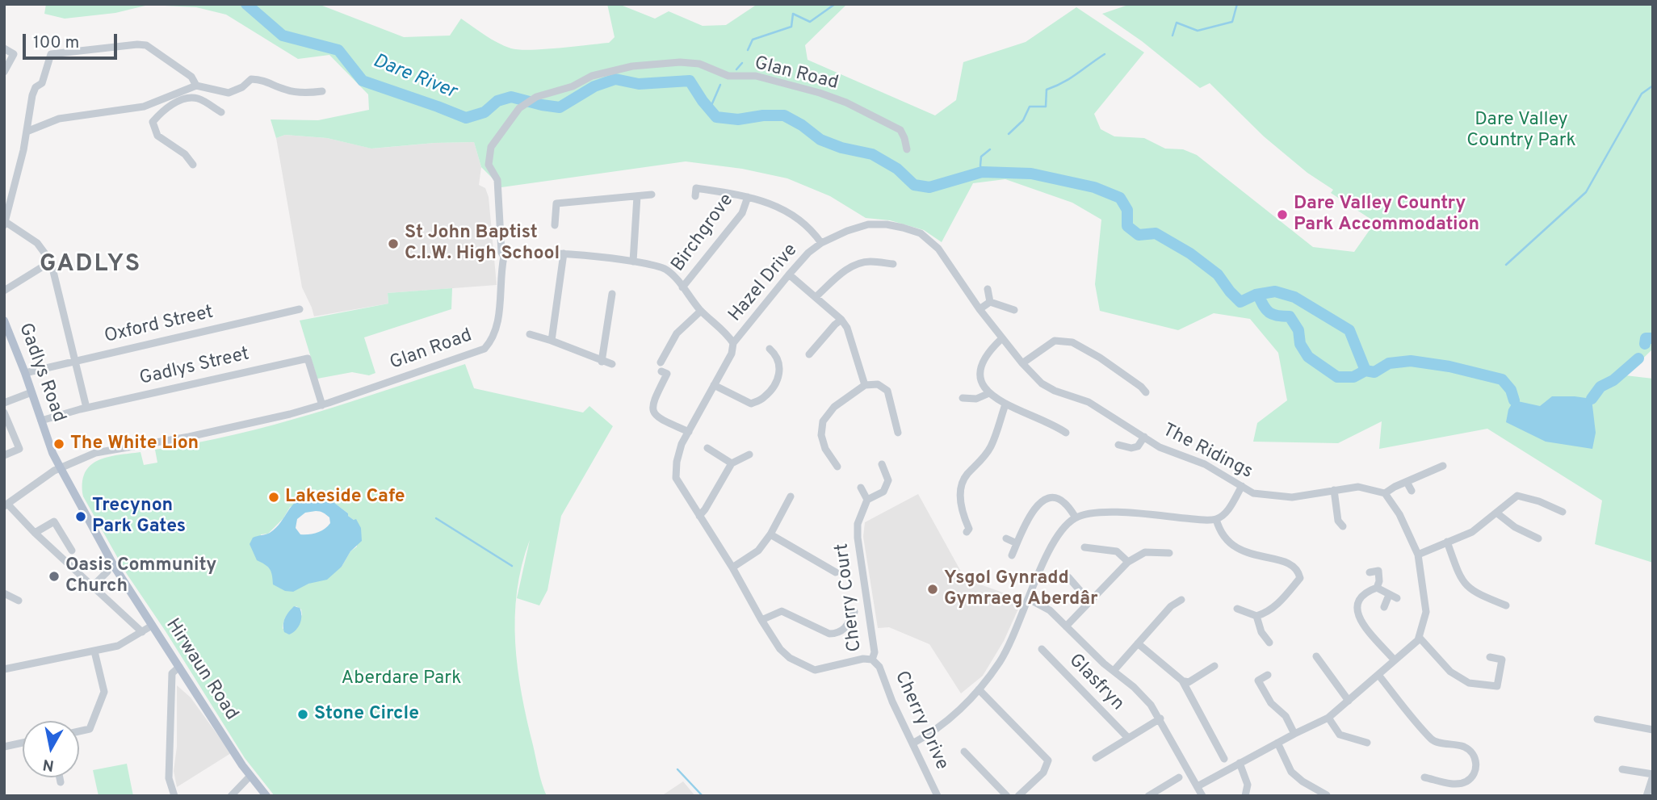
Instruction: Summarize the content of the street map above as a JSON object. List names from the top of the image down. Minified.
{"streets":{"main road":["Gadlys Road","Hirwaun Road"],"street":["Glan Road","Birchgrove","Hazel Drive","Oxford Street","Gadlys Street","The Ridings","Cherry Court","Glasfryn","Cherry Drive"]},"crossings":[["Glan Road","Gadlys Street"],["Glan Road","Gadlys Road"],["Glan Road","Hirwaun Road"],["Birchgrove","Hazel Drive"],["Hazel Drive","The Ridings"],["Hazel Drive","Cherry Drive"],["Oxford Street","Gadlys Road"],["Gadlys Street","Gadlys Road"],["Gadlys Road","Hirwaun Road"],["Cherry Court","Cherry Drive"]],"districts":["GADLYS"],"water":["Dare River"],"parks":["Dare Valley Country Park","Aberdare Park"],"places":["Dare Valley Country Park Accommodation","St John Baptist C.I.W. High School","The White Lion","Lakeside Cafe","Trecynon Park Gates","Oasis Community Church","Ysgol Gynradd Gymraeg Aberdâr","Stone Circle"],"scale_bar":"100 m","north":"bottom"}
